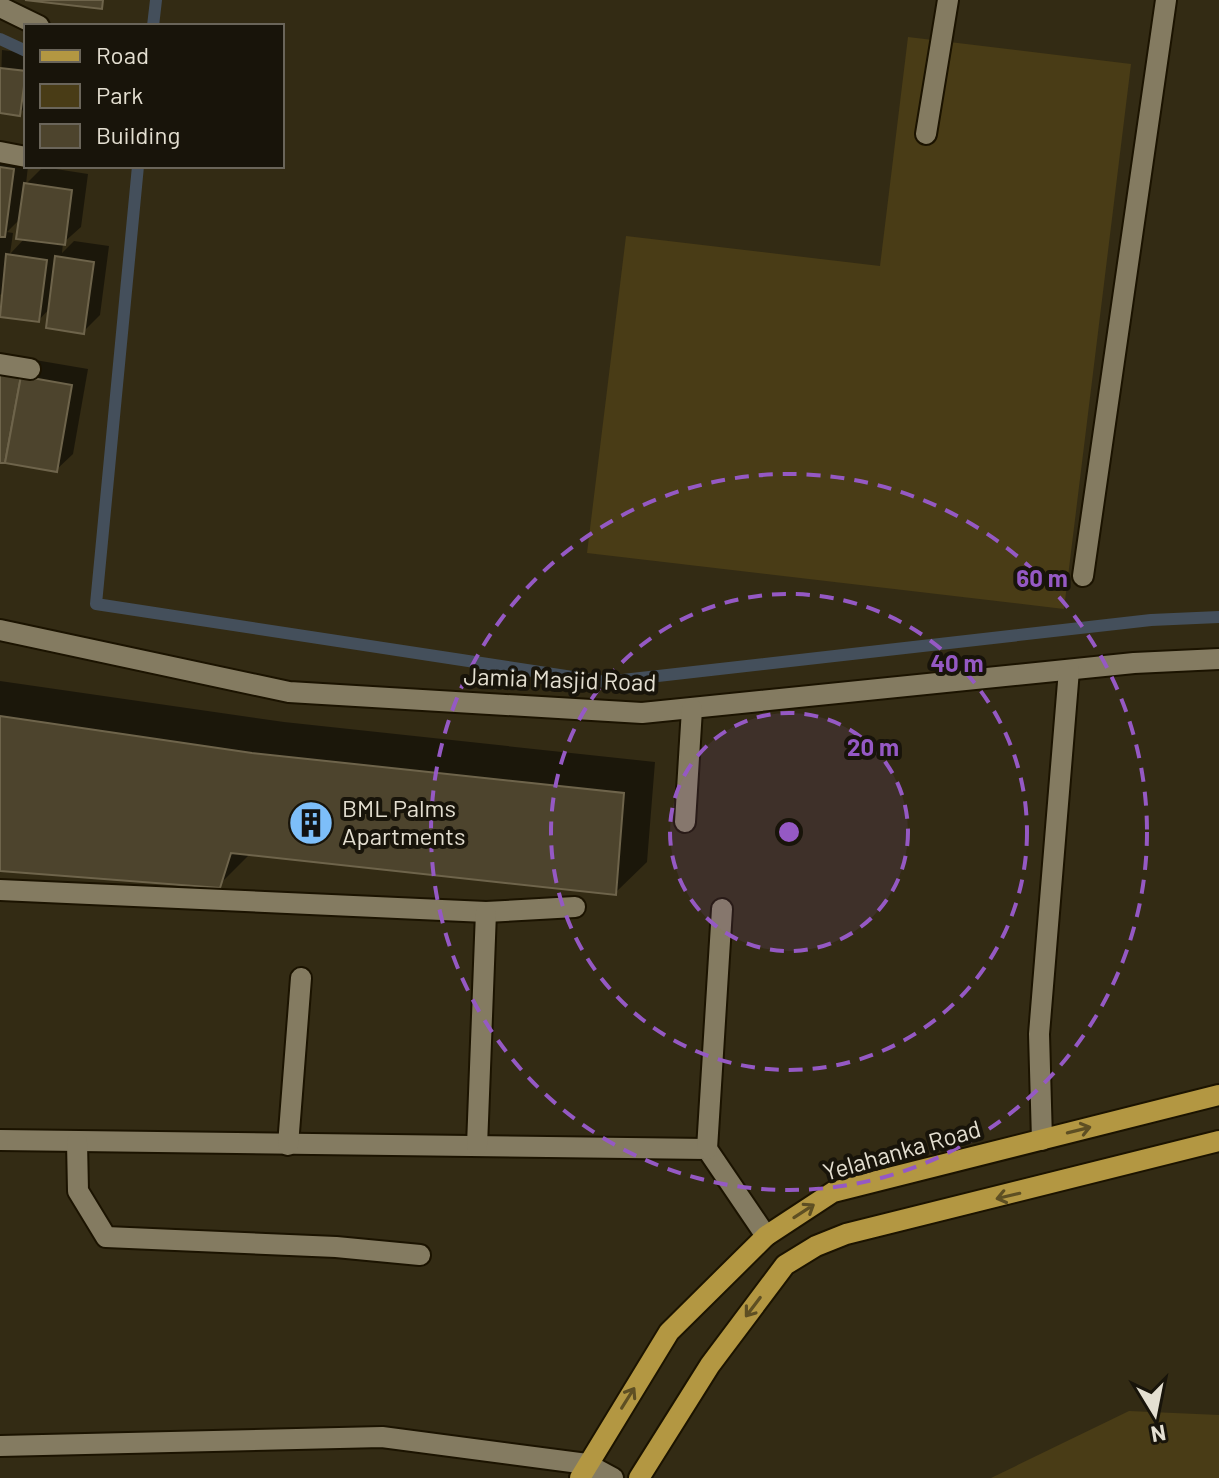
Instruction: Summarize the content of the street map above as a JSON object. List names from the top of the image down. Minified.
{"streets":{"main road":["Yelahanka Road"],"street":["Jamia Masjid Road"]},"places":{"building":["BML Palms Apartments"]},"legend":["Road","Park","Building"],"north":"bottom","rings":["60 m","40 m","20 m"]}
